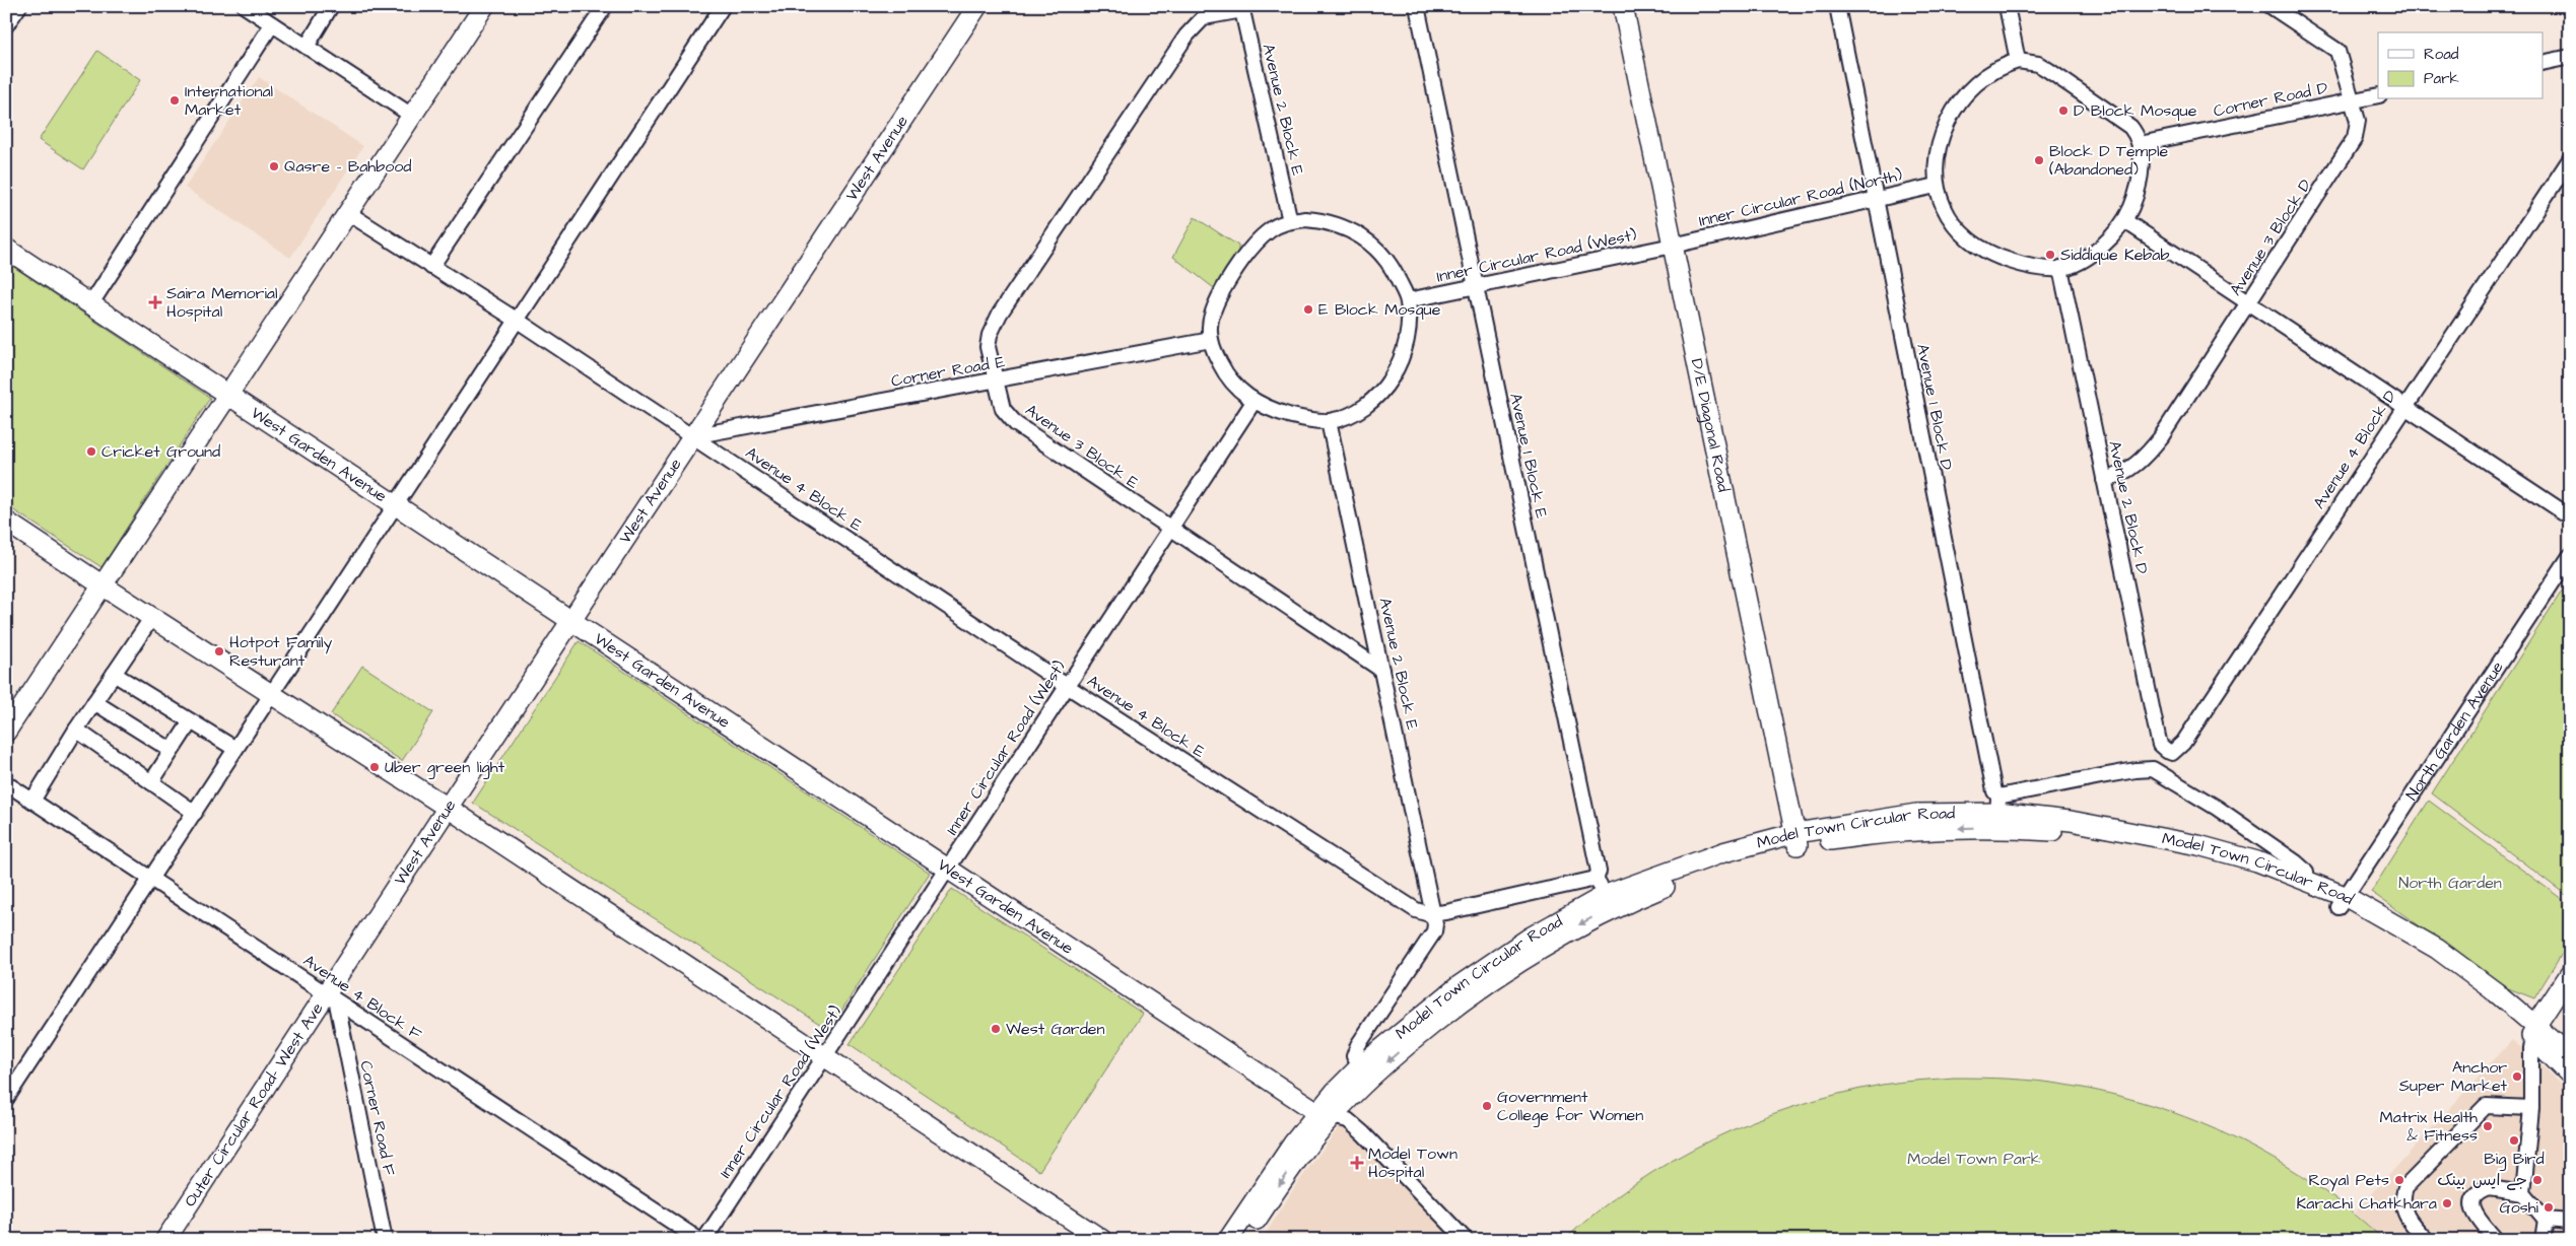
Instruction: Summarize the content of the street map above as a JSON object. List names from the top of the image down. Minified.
{"streets":{"street":["Corner Road D","Avenue 2 Block E","West Avenue","Inner Circular Road (North)","Avenue 3 Block D","Inner Circular Road (West)","Corner Road E","Avenue 1 Block D","D/E Diagonal Road","Avenue 3 Block E","Avenue 4 Block D","West Garden Avenue","Avenue 1 Block E","Avenue 4 Block E","Avenue 2 Block D","North Garden Avenue","Model Town Circular Road","Avenue 4 Block F","Outer Circular Road- West Ave","Corner Road F"]},"crossings":[["Corner Road D","Avenue 3 Block D"],["Avenue 2 Block E","Avenue 3 Block E"],["Avenue 2 Block E","Avenue 4 Block E"],["West Avenue","Corner Road E"],["West Avenue","West Garden Avenue"],["West Avenue","Avenue 4 Block E"],["West Avenue","Avenue 4 Block F"],["West Avenue","Outer Circular Road- West Ave"],["West Avenue","Corner Road F"],["Inner Circular Road (North)","Inner Circular Road (West)"],["Inner Circular Road (North)","Avenue 1 Block D"],["Inner Circular Road (North)","D/E Diagonal Road"],["Avenue 3 Block D","Avenue 2 Block D"],["Inner Circular Road (West)","D/E Diagonal Road"],["Inner Circular Road (West)","Avenue 3 Block E"],["Inner Circular Road (West)","West Garden Avenue"],["Inner Circular Road (West)","Avenue 1 Block E"],["Inner Circular Road (West)","Avenue 4 Block E"],["Corner Road E","Avenue 3 Block E"],["Corner Road E","Avenue 4 Block E"],["Avenue 1 Block D","Model Town Circular Road"],["D/E Diagonal Road","Model Town Circular Road"],["Avenue 4 Block D","Avenue 2 Block D"],["West Garden Avenue","Model Town Circular Road"],["Avenue 1 Block E","Model Town Circular Road"],["North Garden Avenue","Model Town Circular Road"],["Avenue 4 Block F","Outer Circular Road- West Ave"],["Avenue 4 Block F","Corner Road F"],["Outer Circular Road- West Ave","Corner Road F"]],"parks":["North Garden","Model Town Park"],"places":{"other":["International Market","D Block Mosque","Block D Temple (Abandoned)","Qasre - Bahbood","Siddique Kebab","E Block Mosque","Cricket Ground","Hotpot Family Resturant","Uber green light","West Garden","Anchor Super Market","Government College for Women","Matrix Health & Fitness","Big Bird","Royal Pets","جے ایس بینک","Karachi Chatkhara","Goshi"],"health":["Saira Memorial Hospital","Model Town Hospital"]},"legend":["Road","Park"]}
